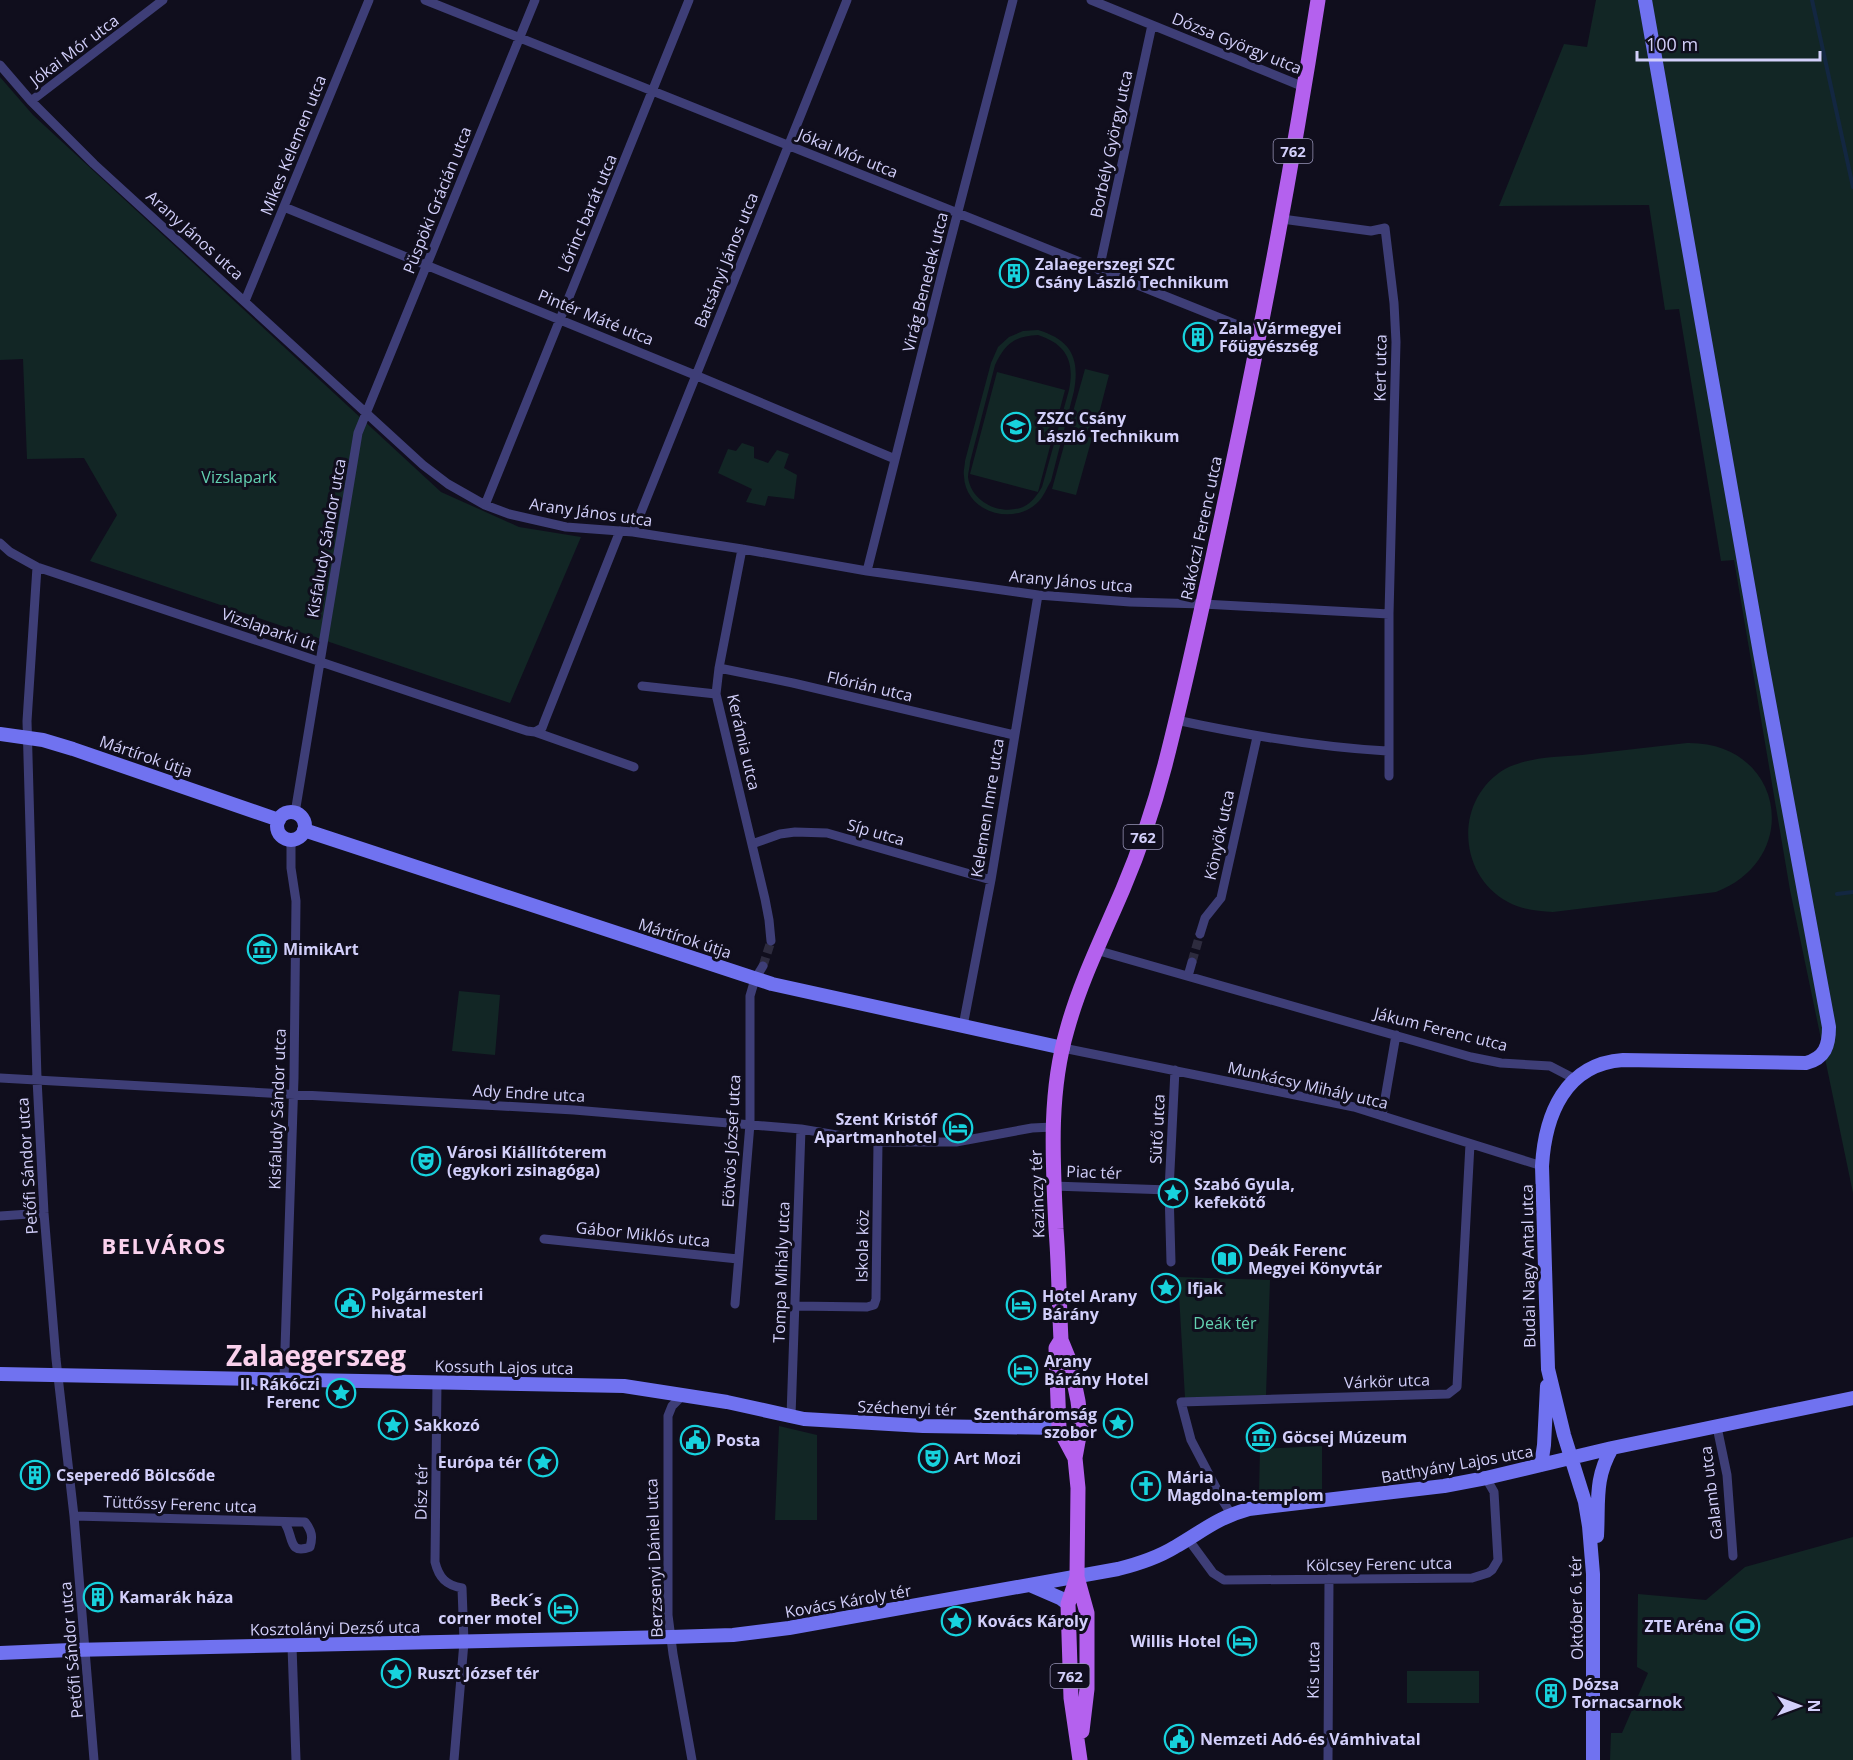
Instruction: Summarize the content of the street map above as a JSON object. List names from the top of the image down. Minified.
{"streets":{"main road":["762","Rákóczi Ferenc utca","Kazinczy tér"],"street":["Dózsa György utca","Jókai Mór utca","Borbély György utca","Mikes Kelemen utca","Püspöki Grácián utca","Lőrinc barát utca","Arany János utca","Batsányi János utca","Virág Benedek utca","Pintér Máté utca","Kert utca","Kisfaludy Sándor utca","Vizslaparki út","Flórián utca","Kerámia utca","Mártírok útja","Kelemen Imre utca","Síp utca","Könyök utca","Jákum Ferenc utca","Munkácsy Mihály utca","Ady Endre utca","Sütő utca","Eötvös József utca","Petőfi Sándor utca","Piac tér","Gábor Miklós utca","Iskola köz","Budai Nagy Antal utca","Tompa Mihály utca","Kossuth Lajos utca","Várkör utca","Széchenyi tér","Batthyány Lajos utca","Dísz tér","Galamb utca","Tüttőssy Ferenc utca","Berzsenyi Dániel utca","Kölcsey Ferenc utca","Kovács Károly tér","Október 6. tér","Kosztolányi Dezső utca","Kis utca"]},"crossings":[["Dózsa György utca","Borbély György utca"],["Dózsa György utca","Rákóczi Ferenc utca"],["Jókai Mór utca","Borbély György utca"],["Jókai Mór utca","Püspöki Grácián utca"],["Jókai Mór utca","Lőrinc barát utca"],["Jókai Mór utca","Arany János utca"],["Jókai Mór utca","Batsányi János utca"],["Jókai Mór utca","Virág Benedek utca"],["Jókai Mór utca","Rákóczi Ferenc utca"],["Mikes Kelemen utca","Arany János utca"],["Mikes Kelemen utca","Pintér Máté utca"],["762","Kazinczy tér"],["762","Batthyány Lajos utca"],["762","Kovács Károly tér"],["Püspöki Grácián utca","Arany János utca"],["Püspöki Grácián utca","Pintér Máté utca"],["Püspöki Grácián utca","Kisfaludy Sándor utca"],["Lőrinc barát utca","Arany János utca"],["Lőrinc barát utca","Pintér Máté utca"],["Arany János utca","Batsányi János utca"],["Arany János utca","Virág Benedek utca"],["Arany János utca","Rákóczi Ferenc utca"],["Arany János utca","Kisfaludy Sándor utca"],["Arany János utca","Kerámia utca"],["Arany János utca","Kelemen Imre utca"],["Batsányi János utca","Pintér Máté utca"],["Virág Benedek utca","Pintér Máté utca"],["Kert utca","Rákóczi Ferenc utca"],["Rákóczi Ferenc utca","Mártírok útja"],["Rákóczi Ferenc utca","Jákum Ferenc utca"],["Rákóczi Ferenc utca","Munkácsy Mihály utca"],["Rákóczi Ferenc utca","Kazinczy tér"],["Kisfaludy Sándor utca","Vizslaparki út"],["Kisfaludy Sándor utca","Mártírok útja"],["Kisfaludy Sándor utca","Ady Endre utca"],["Kisfaludy Sándor utca","Kossuth Lajos utca"],["Vizslaparki út","Petőfi Sándor utca"],["Flórián utca","Kerámia utca"],["Flórián utca","Kelemen Imre utca"],["Kerámia utca","Síp utca"],["Mártírok útja","Kelemen Imre utca"],["Mártírok útja","Munkácsy Mihály utca"],["Mártírok útja","Eötvös József utca"],["Mártírok útja","Petőfi Sándor utca"],["Mártírok útja","Kazinczy tér"],["Kelemen Imre utca","Síp utca"],["Jákum Ferenc utca","Budai Nagy Antal utca"],["Munkácsy Mihály utca","Sütő utca"],["Munkácsy Mihály utca","Kazinczy tér"],["Munkácsy Mihály utca","Budai Nagy Antal utca"],["Munkácsy Mihály utca","Várkör utca"],["Ady Endre utca","Eötvös József utca"],["Ady Endre utca","Petőfi Sándor utca"],["Ady Endre utca","Kazinczy tér"],["Ady Endre utca","Iskola köz"],["Ady Endre utca","Tompa Mihály utca"],["Sütő utca","Piac tér"],["Eötvös József utca","Gábor Miklós utca"],["Petőfi Sándor utca","Kossuth Lajos utca"],["Petőfi Sándor utca","Tüttőssy Ferenc utca"],["Petőfi Sándor utca","Kosztolányi Dezső utca"],["Piac tér","Kazinczy tér"],["Kazinczy tér","Széchenyi tér"],["Kazinczy tér","Batthyány Lajos utca"],["Kazinczy tér","Kovács Károly tér"],["Iskola köz","Tompa Mihály utca"],["Budai Nagy Antal utca","Batthyány Lajos utca"],["Budai Nagy Antal utca","Október 6. tér"],["Tompa Mihály utca","Kossuth Lajos utca"],["Tompa Mihály utca","Széchenyi tér"],["Kossuth Lajos utca","Széchenyi tér"],["Kossuth Lajos utca","Dísz tér"],["Kossuth Lajos utca","Berzsenyi Dániel utca"],["Várkör utca","Batthyány Lajos utca"],["Batthyány Lajos utca","Galamb utca"],["Batthyány Lajos utca","Kölcsey Ferenc utca"],["Batthyány Lajos utca","Kovács Károly tér"],["Batthyány Lajos utca","Október 6. tér"],["Dísz tér","Kosztolányi Dezső utca"],["Berzsenyi Dániel utca","Kovács Károly tér"],["Berzsenyi Dániel utca","Kosztolányi Dezső utca"],["Kölcsey Ferenc utca","Kis utca"],["Kovács Károly tér","Kosztolányi Dezső utca"]],"districts":["BELVÁROS","Zalaegerszeg"],"parks":["Vizslapark","Deák tér"],"places":{"building":["Zalaegerszegi SZC Csány László Technikum","Zala Vármegyei Főügyészség","Cseperedő Bölcsőde","Kamarák háza","Dózsa Tornacsarnok"],"school or university":["ZSZC Csány László Technikum"],"museum":["MimikArt","Göcsej Múzeum"],"hotel":["Szent Kristóf Apartmanhotel","Hotel Arany Bárány","Arany Bárány Hotel","Beck´s corner motel","Willis Hotel"],"theatre":["Városi Kiállítóterem (egykori zsinagóga)","Art Mozi"],"place":["Szabó Gyula, kefekötő","Ifjak","II. Rákóczi Ferenc","Szentháromság szobor","Sakkozó","Európa tér","Kovács Károly","Ruszt József tér"],"library":["Deák Ferenc Megyei Könyvtár"],"public building":["Polgármesteri hivatal","Posta","Nemzeti Adó-és Vámhivatal"],"church":["Mária Magdolna-templom"],"sports":["ZTE Aréna"]},"scale_bar":"100 m","north":"right"}
